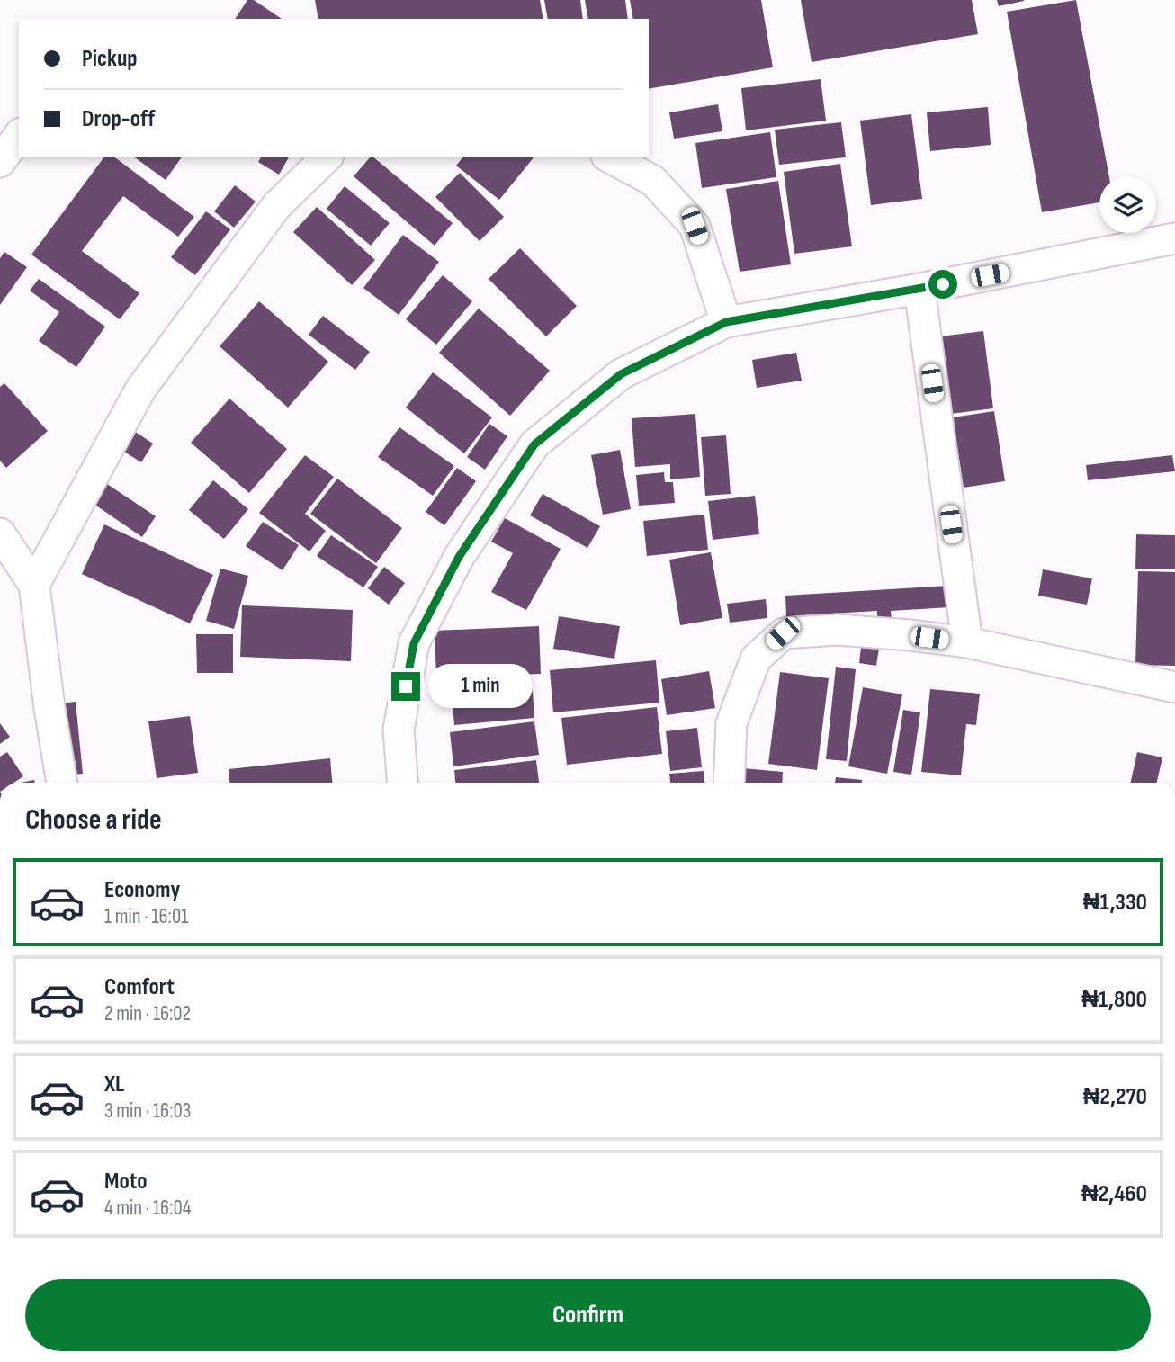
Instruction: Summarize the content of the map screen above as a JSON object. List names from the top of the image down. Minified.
{"page":{"banner":["Pickup","Drop-off"],"bubble":"1 min","heading":"Choose a ride","list":[{"name":"Economy","note":"1 min · 16:01","value":"₦1,330"},{"name":"Comfort","note":"2 min · 16:02","value":"₦1,800"},{"name":"XL","note":"3 min · 16:03","value":"₦2,270"},{"name":"Moto","note":"4 min · 16:04","value":"₦2,460"}],"buttons":"Confirm"}}
